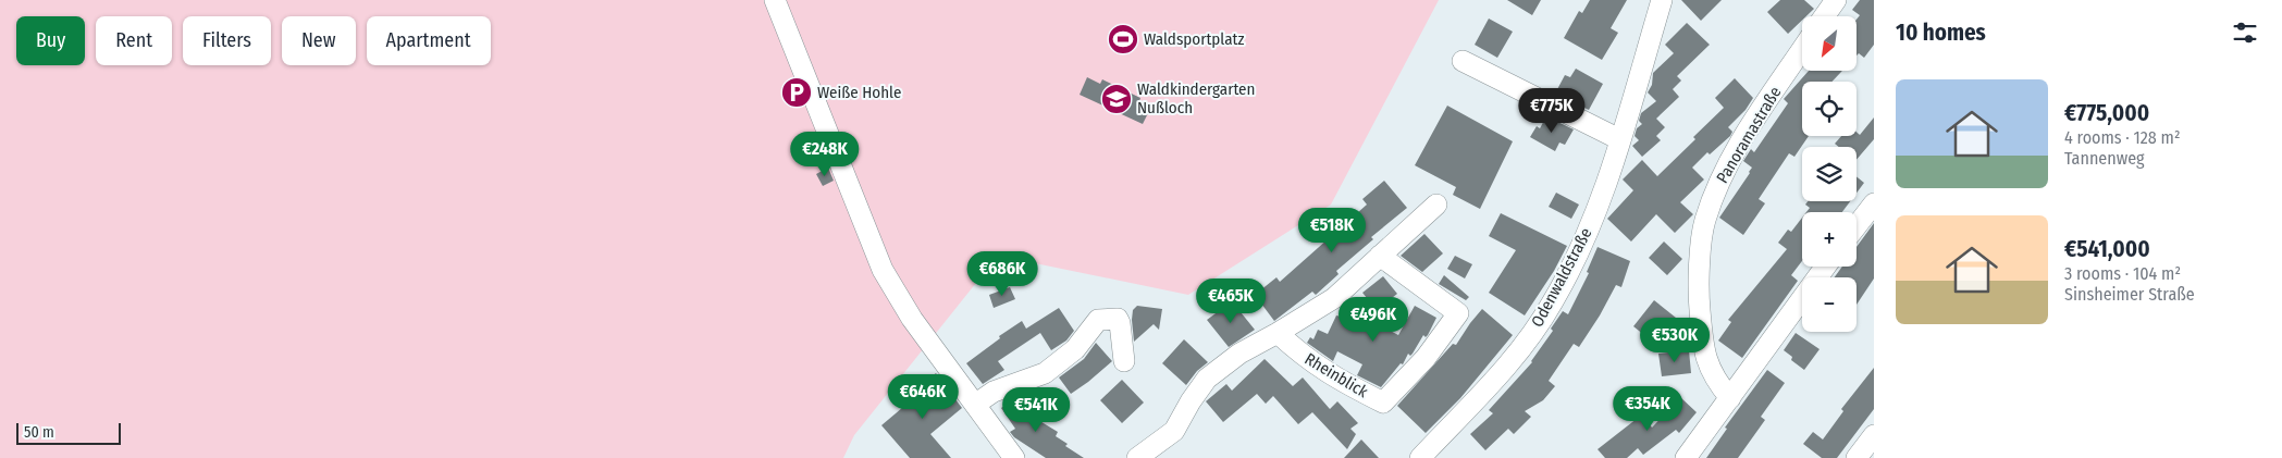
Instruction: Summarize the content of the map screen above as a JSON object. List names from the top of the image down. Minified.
{"streets":{"street":["Panoramastraße","Odenwaldstraße","Rheinblick"]},"places":{"sports":["Waldsportplatz"],"parking":["Weiße Hohle"],"school or university":["Waldkindergarten Nußloch"]},"scale_bar":"50 m","north":"bottom left","page":{"heading":"10 homes","map_buttons":["+","−"],"chip":["Buy","Rent","Filters","New","Apartment"],"list":[{"name":"€775,000","note":"4 rooms · 128 m² · Tannenweg"},{"name":"€541,000","note":"3 rooms · 104 m² · Sinsheimer Straße"}],"price":["€775K","€248K","€518K","€686K","€465K","€496K","€530K","€646K","€354K","€541K"],"scale":"50 m"}}
